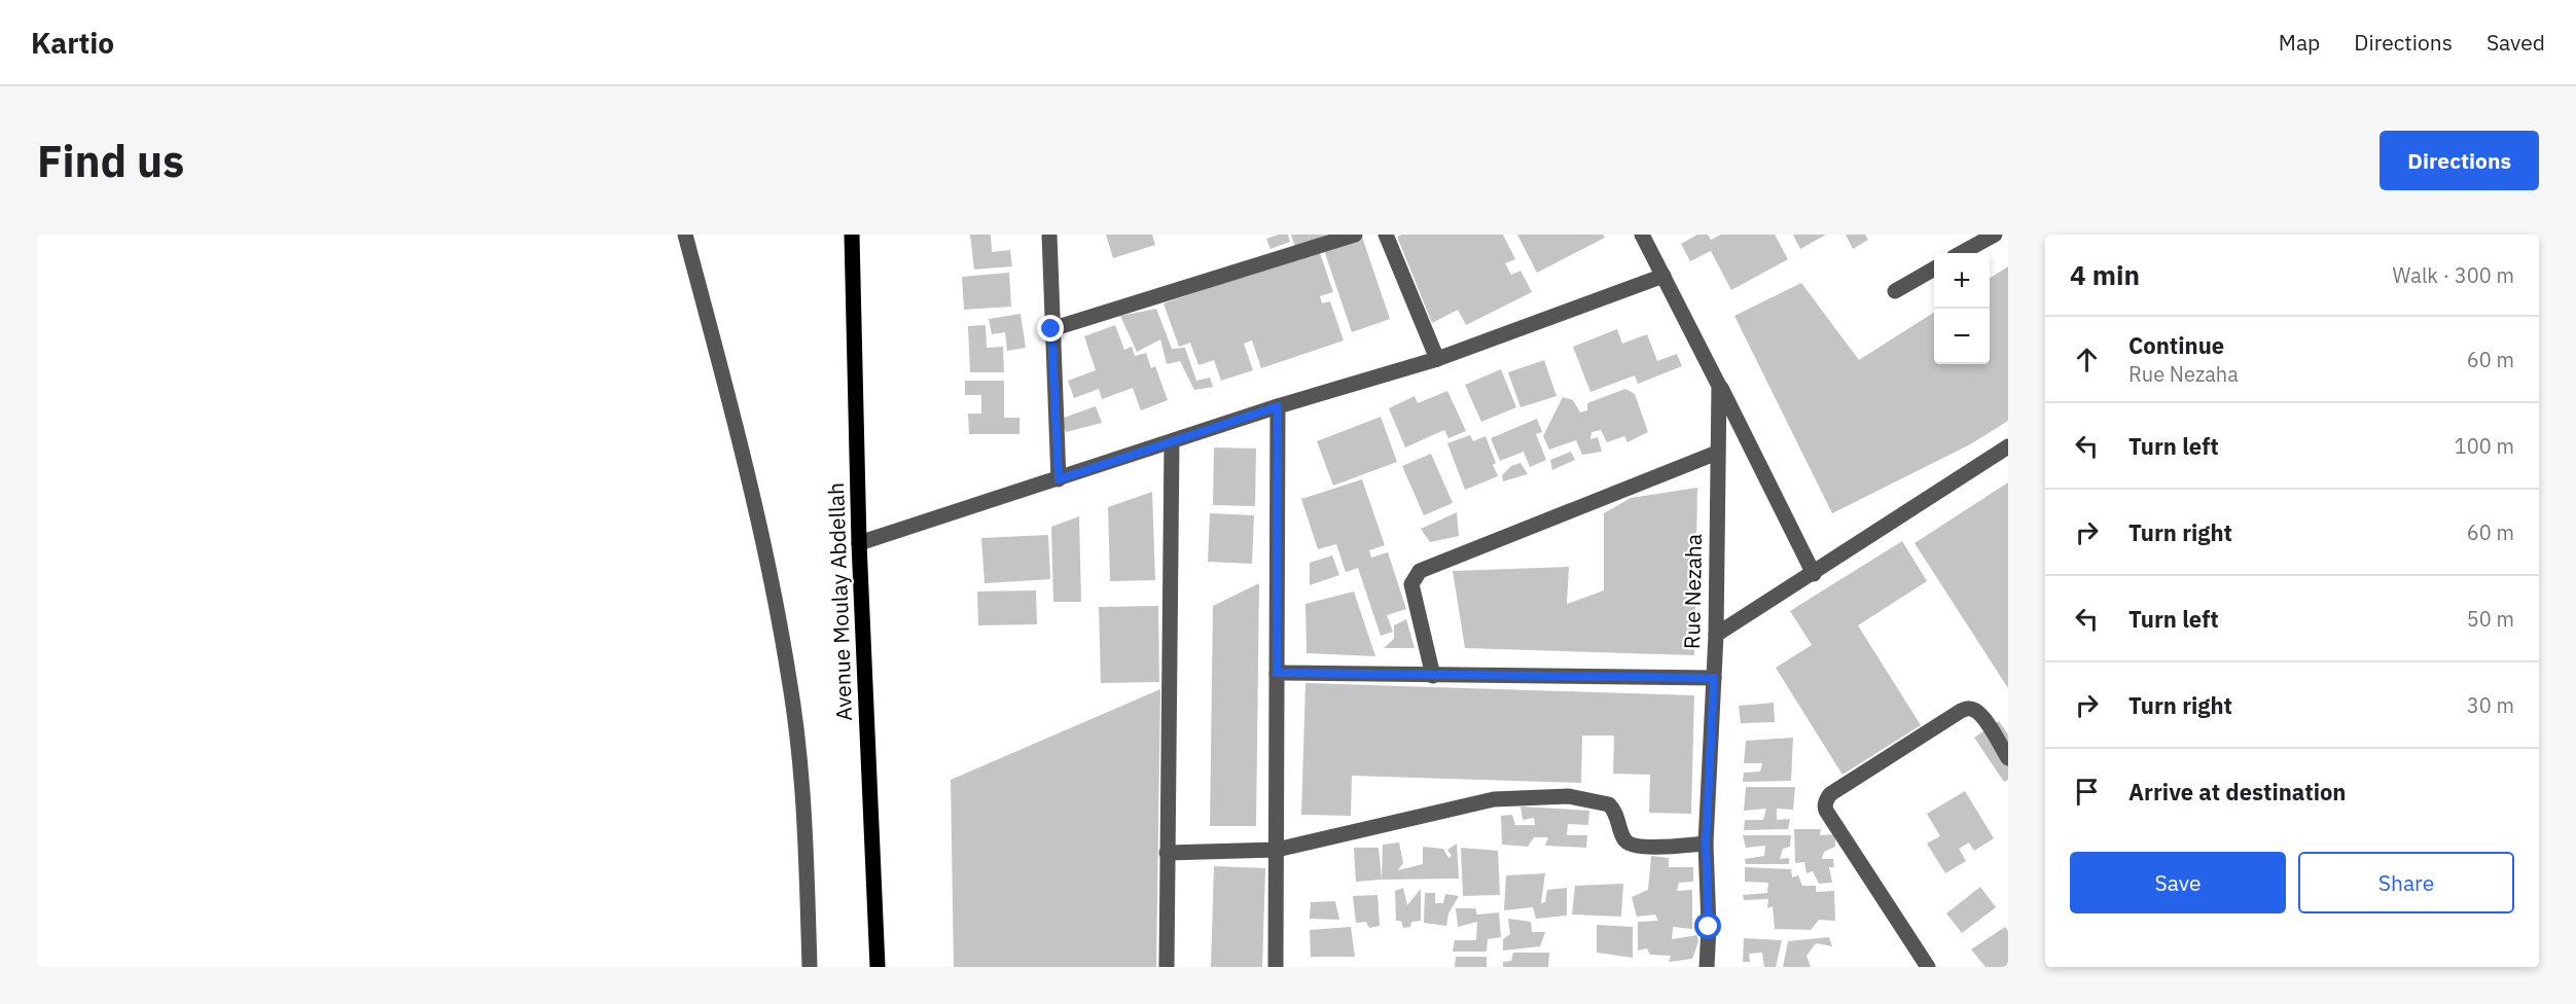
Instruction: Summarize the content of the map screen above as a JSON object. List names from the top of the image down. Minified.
{"streets":{"main road":["Avenue Moulay Abdellah"],"street":["Rue Nezaha"]},"page":{"header":"Kartio","nav":["Map","Directions","Saved"],"buttons":["Directions",["Save","Share"]],"title":"Find us","heading":["4 min","Walk · 300 m"],"map_buttons":["+","−"],"list":[["Continue","Rue Nezaha","60 m"],["Turn left","100 m"],["Turn right","60 m"],["Turn left","50 m"],["Turn right","30 m"],"Arrive at destination"]}}
